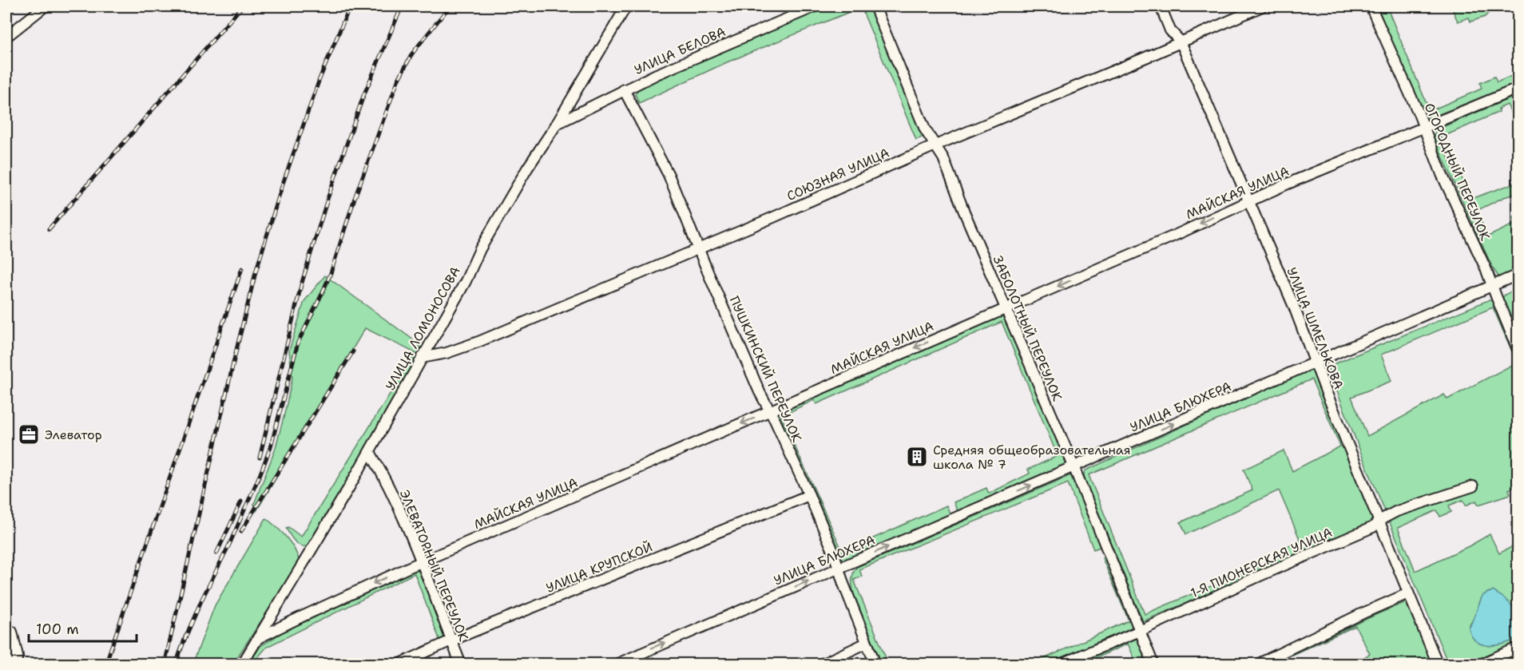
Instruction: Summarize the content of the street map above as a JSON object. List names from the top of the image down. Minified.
{"streets":{"street":["УЛИЦА БЕЛОВА","ОГОРОДНЫЙ ПЕРЕУЛОК","СОЮЗНАЯ УЛИЦА","МАЙСКАЯ УЛИЦА","УЛИЦА ЛОМОНОСОВА","ЗАБОЛОТНЫЙ ПЕРЕУЛОК","УЛИЦА ШМЕЛЬКОВА","ПУШКИНСКИЙ ПЕРЕУЛОК","УЛИЦА БЛЮХЕРА","1-Я ПИОНЕРСКАЯ УЛИЦА","ЭЛЕВАТОРНЫЙ ПЕРЕУЛОК","УЛИЦА КРУПСКОЙ"]},"crossings":[["УЛИЦА БЕЛОВА","УЛИЦА ЛОМОНОСОВА"],["УЛИЦА БЕЛОВА","ПУШКИНСКИЙ ПЕРЕУЛОК"],["ОГОРОДНЫЙ ПЕРЕУЛОК","МАЙСКАЯ УЛИЦА"],["ОГОРОДНЫЙ ПЕРЕУЛОК","УЛИЦА БЛЮХЕРА"],["СОЮЗНАЯ УЛИЦА","УЛИЦА ЛОМОНОСОВА"],["СОЮЗНАЯ УЛИЦА","ЗАБОЛОТНЫЙ ПЕРЕУЛОК"],["СОЮЗНАЯ УЛИЦА","УЛИЦА ШМЕЛЬКОВА"],["СОЮЗНАЯ УЛИЦА","ПУШКИНСКИЙ ПЕРЕУЛОК"],["МАЙСКАЯ УЛИЦА","УЛИЦА ЛОМОНОСОВА"],["МАЙСКАЯ УЛИЦА","ЗАБОЛОТНЫЙ ПЕРЕУЛОК"],["МАЙСКАЯ УЛИЦА","УЛИЦА ШМЕЛЬКОВА"],["МАЙСКАЯ УЛИЦА","ПУШКИНСКИЙ ПЕРЕУЛОК"],["МАЙСКАЯ УЛИЦА","ЭЛЕВАТОРНЫЙ ПЕРЕУЛОК"],["УЛИЦА ЛОМОНОСОВА","ЭЛЕВАТОРНЫЙ ПЕРЕУЛОК"],["ЗАБОЛОТНЫЙ ПЕРЕУЛОК","УЛИЦА БЛЮХЕРА"],["ЗАБОЛОТНЫЙ ПЕРЕУЛОК","1-Я ПИОНЕРСКАЯ УЛИЦА"],["УЛИЦА ШМЕЛЬКОВА","УЛИЦА БЛЮХЕРА"],["УЛИЦА ШМЕЛЬКОВА","1-Я ПИОНЕРСКАЯ УЛИЦА"],["ПУШКИНСКИЙ ПЕРЕУЛОК","УЛИЦА БЛЮХЕРА"],["ПУШКИНСКИЙ ПЕРЕУЛОК","УЛИЦА КРУПСКОЙ"],["ЭЛЕВАТОРНЫЙ ПЕРЕУЛОК","УЛИЦА КРУПСКОЙ"]],"one_way":["МАЙСКАЯ УЛИЦА","УЛИЦА БЛЮХЕРА"],"places":{"office":["Элеватор"],"building":["Средняя общеобразовательная школа № 7"]},"scale_bar":"100 m"}
